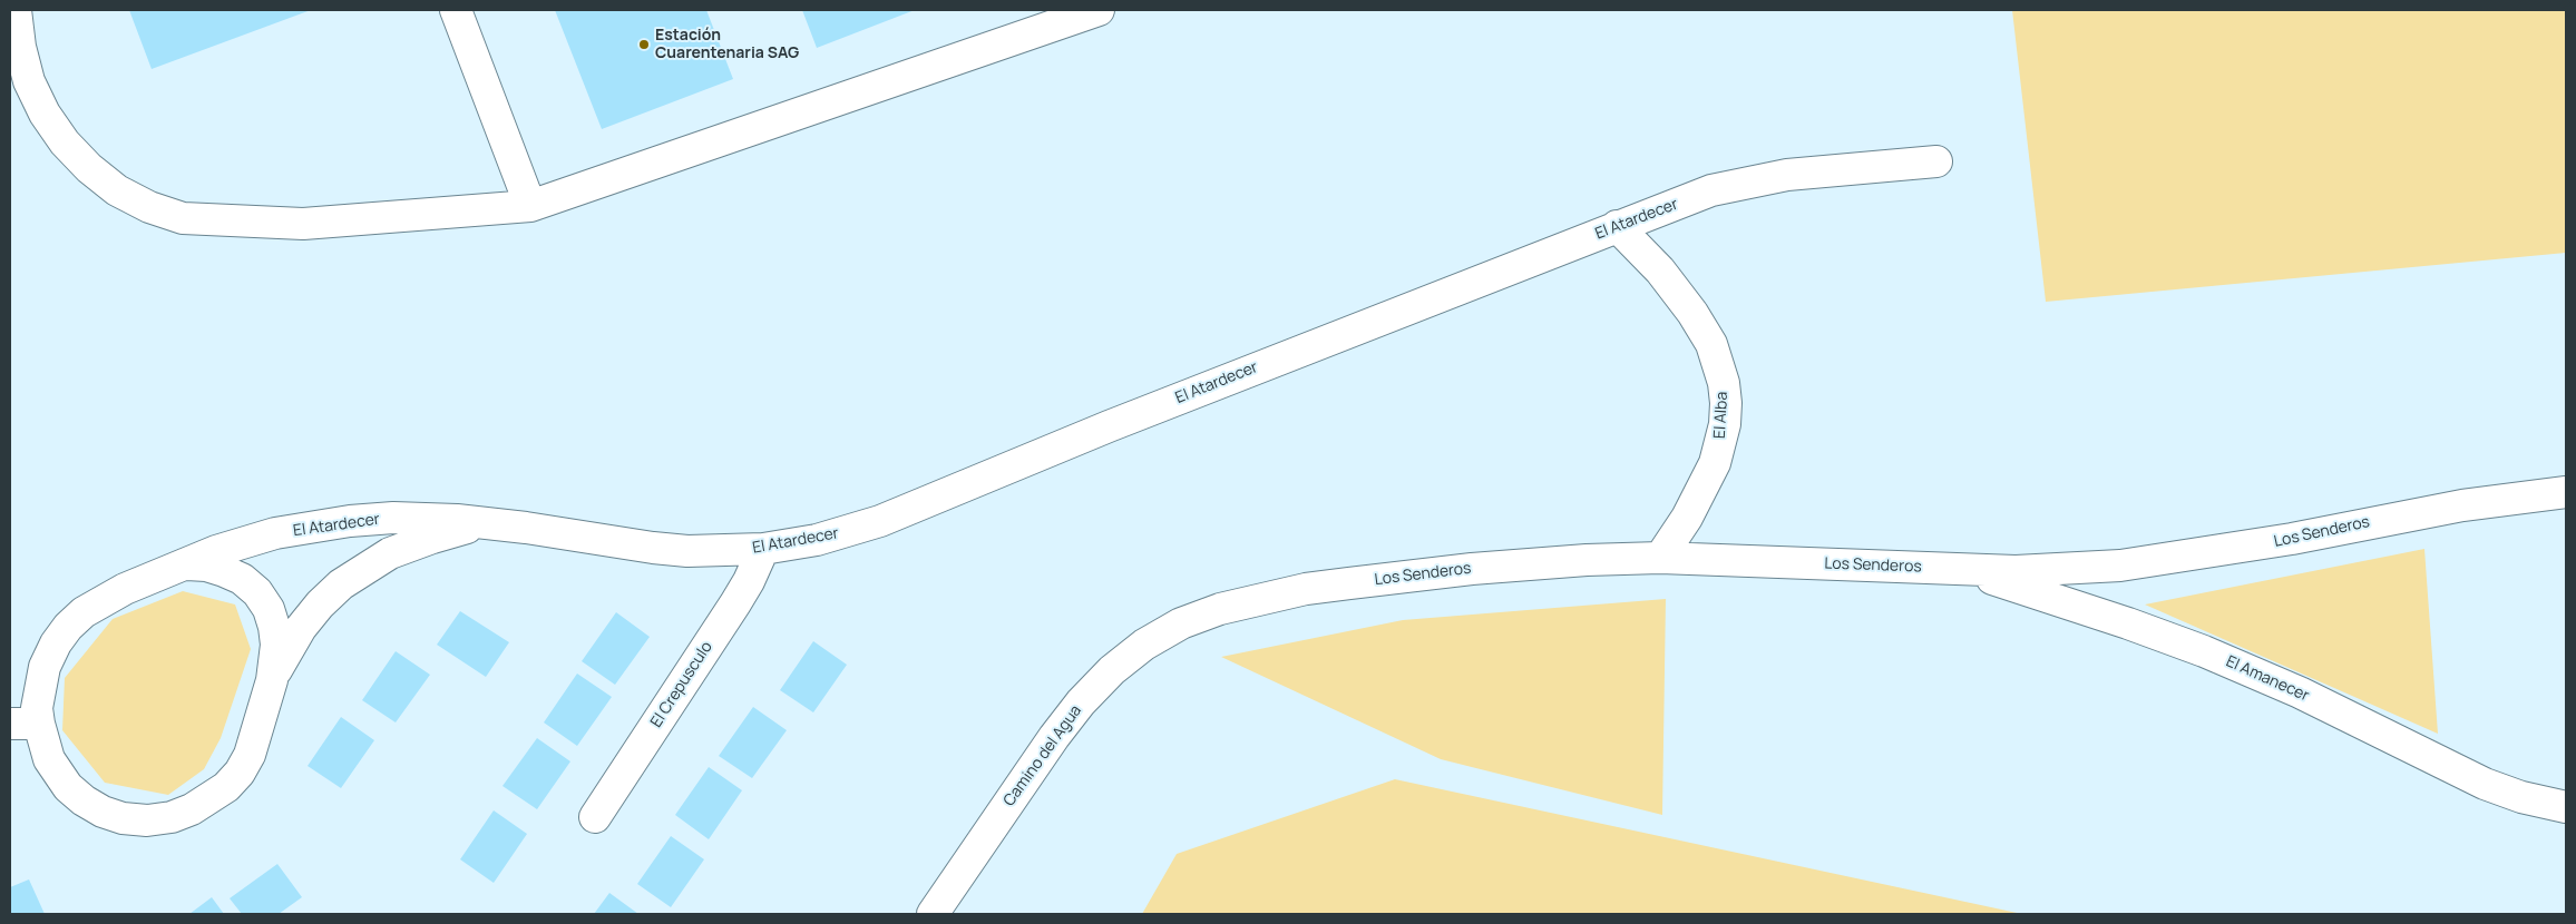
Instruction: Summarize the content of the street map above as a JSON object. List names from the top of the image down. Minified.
{"streets":{"street":["El Atardecer","El Alba","Los Senderos","El Amanecer","El Crepusculo","Camino del Agua"]},"crossings":[["El Atardecer","El Alba"],["El Atardecer","El Crepusculo"],["El Alba","Los Senderos"],["Los Senderos","El Amanecer"],["Los Senderos","Camino del Agua"]],"places":["Estación Cuarentenaria SAG"]}
